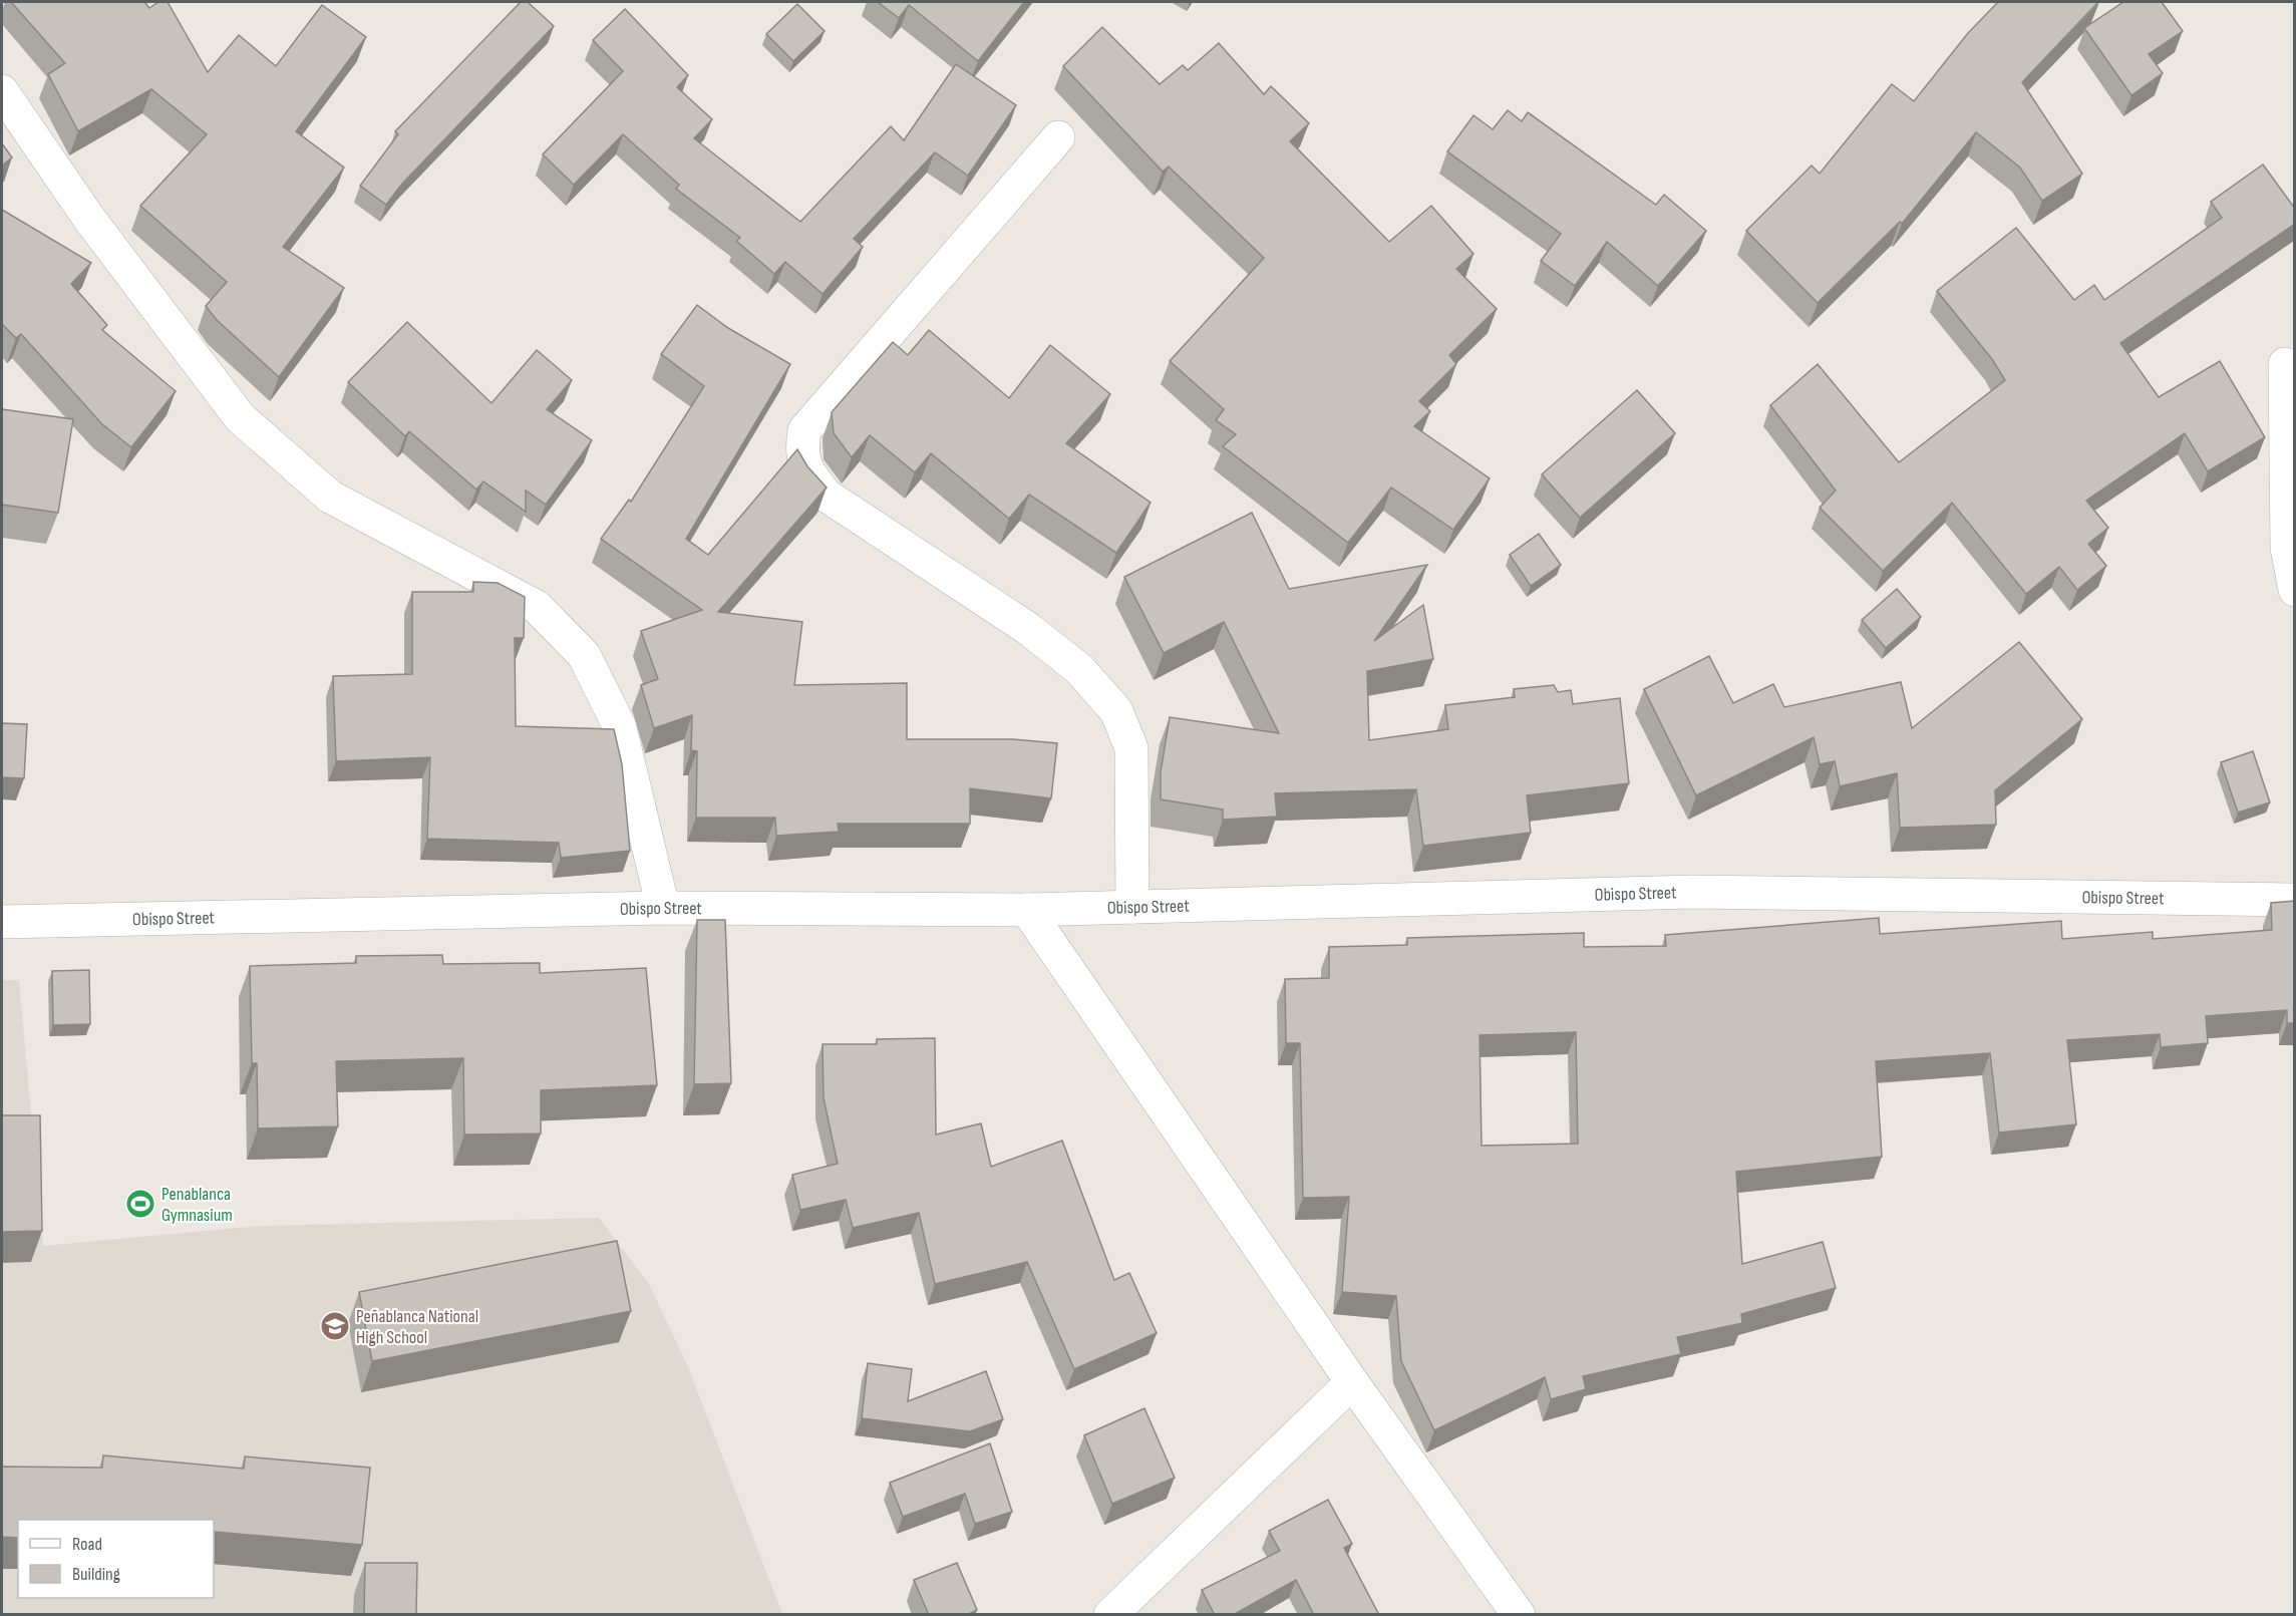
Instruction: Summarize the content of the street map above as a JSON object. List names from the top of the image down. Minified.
{"streets":{"street":["Obispo Street"]},"places":{"sports":["Penablanca Gymnasium"],"school or university":["Peñablanca National High School"]},"legend":["Road","Building"]}
